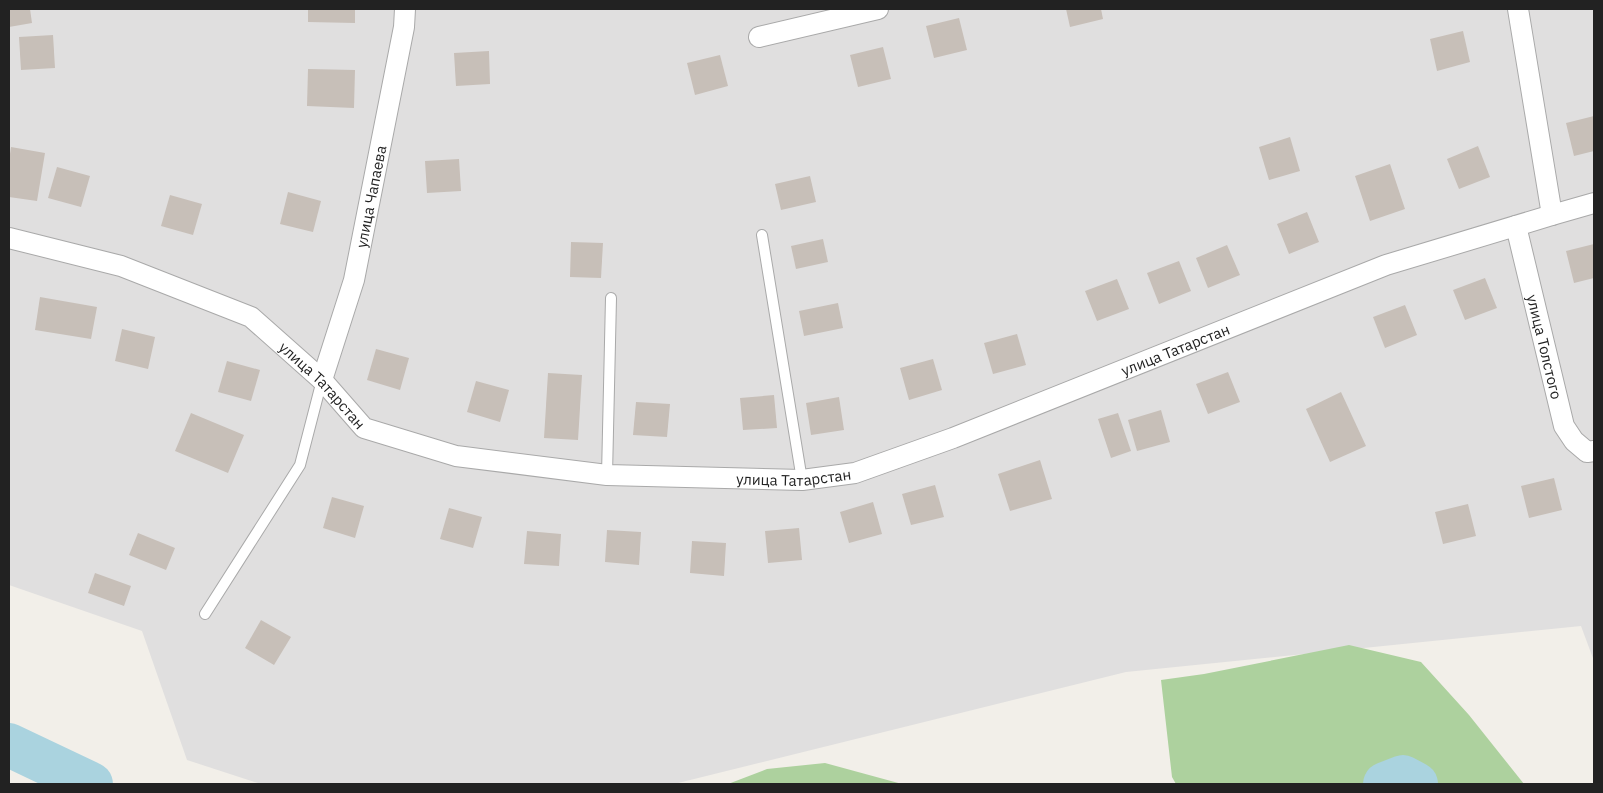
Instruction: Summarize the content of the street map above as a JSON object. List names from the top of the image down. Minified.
{"streets":{"street":["улица Чапаева","улица Толстого","улица Татарстан"]},"crossings":[["улица Чапаева","улица Татарстан"],["улица Толстого","улица Татарстан"]]}
